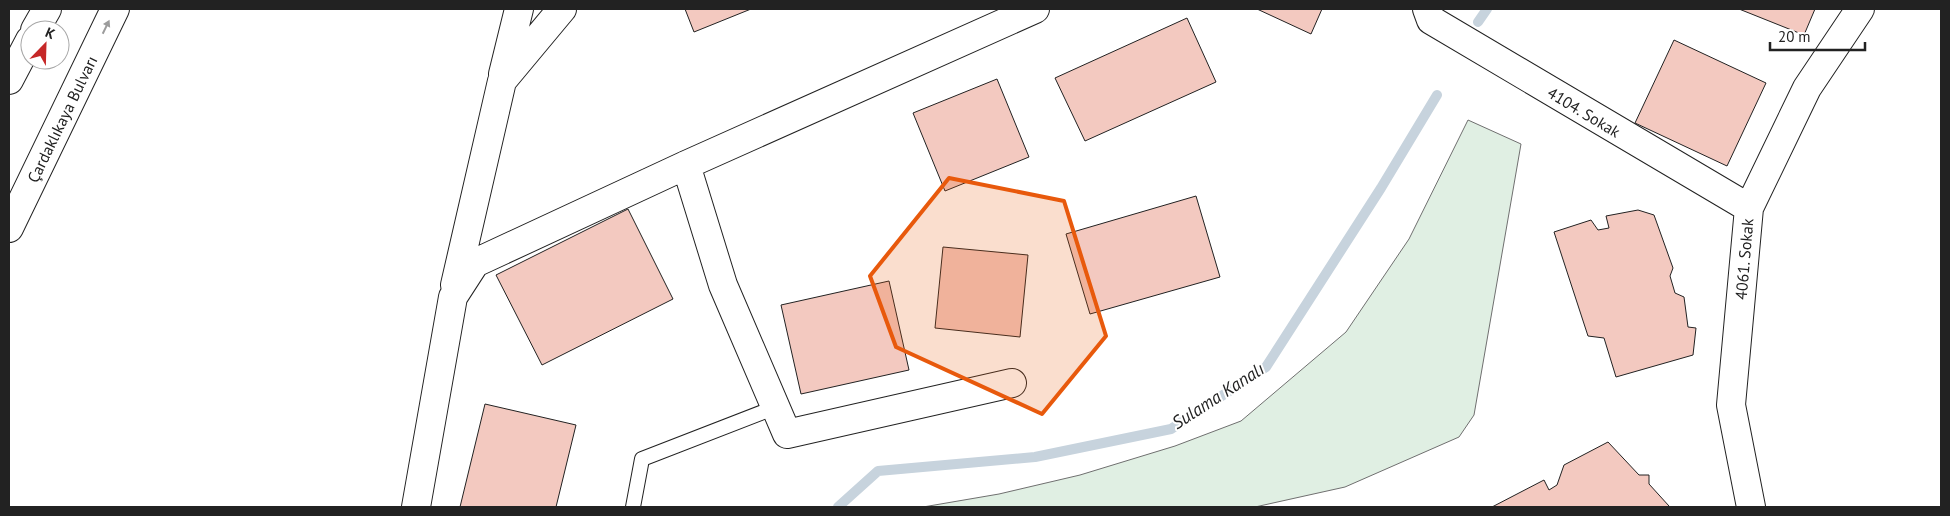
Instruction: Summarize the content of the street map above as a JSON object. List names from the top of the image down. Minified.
{"streets":{"street":["4104. Sokak","Çardaklıkaya Bulvarı","4061. Sokak"]},"crossings":[["4104. Sokak","4061. Sokak"]],"one_way":["Çardaklıkaya Bulvarı"],"water":["Sulama Kanalı"],"scale_bar":"20 m","north":"top right"}
